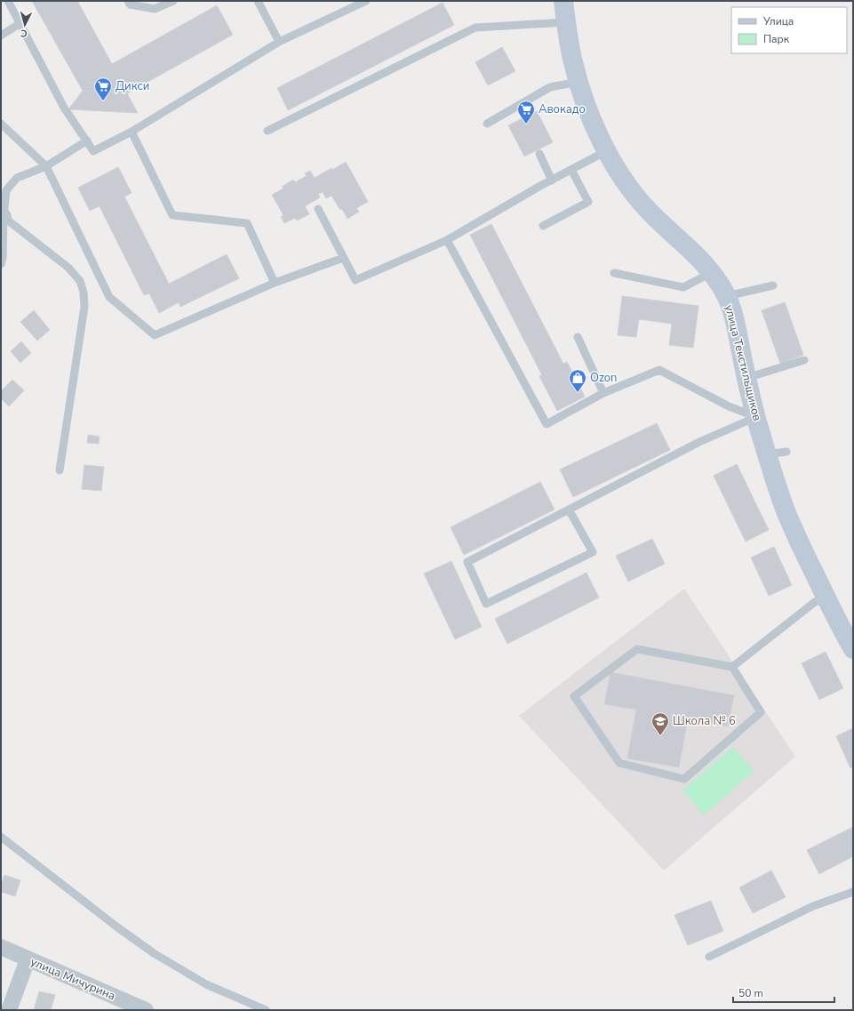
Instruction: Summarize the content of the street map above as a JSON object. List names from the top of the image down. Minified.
{"streets":{"main road":["улица Текстильщиков"],"street":["улица Мичурина"]},"places":{"supermarket":["Дикси","Авокадо"],"shop":["Ozon"],"school or university":["Школа № 6"]},"legend":["Улица","Парк"],"scale_bar":"50 m","north":"bottom"}
